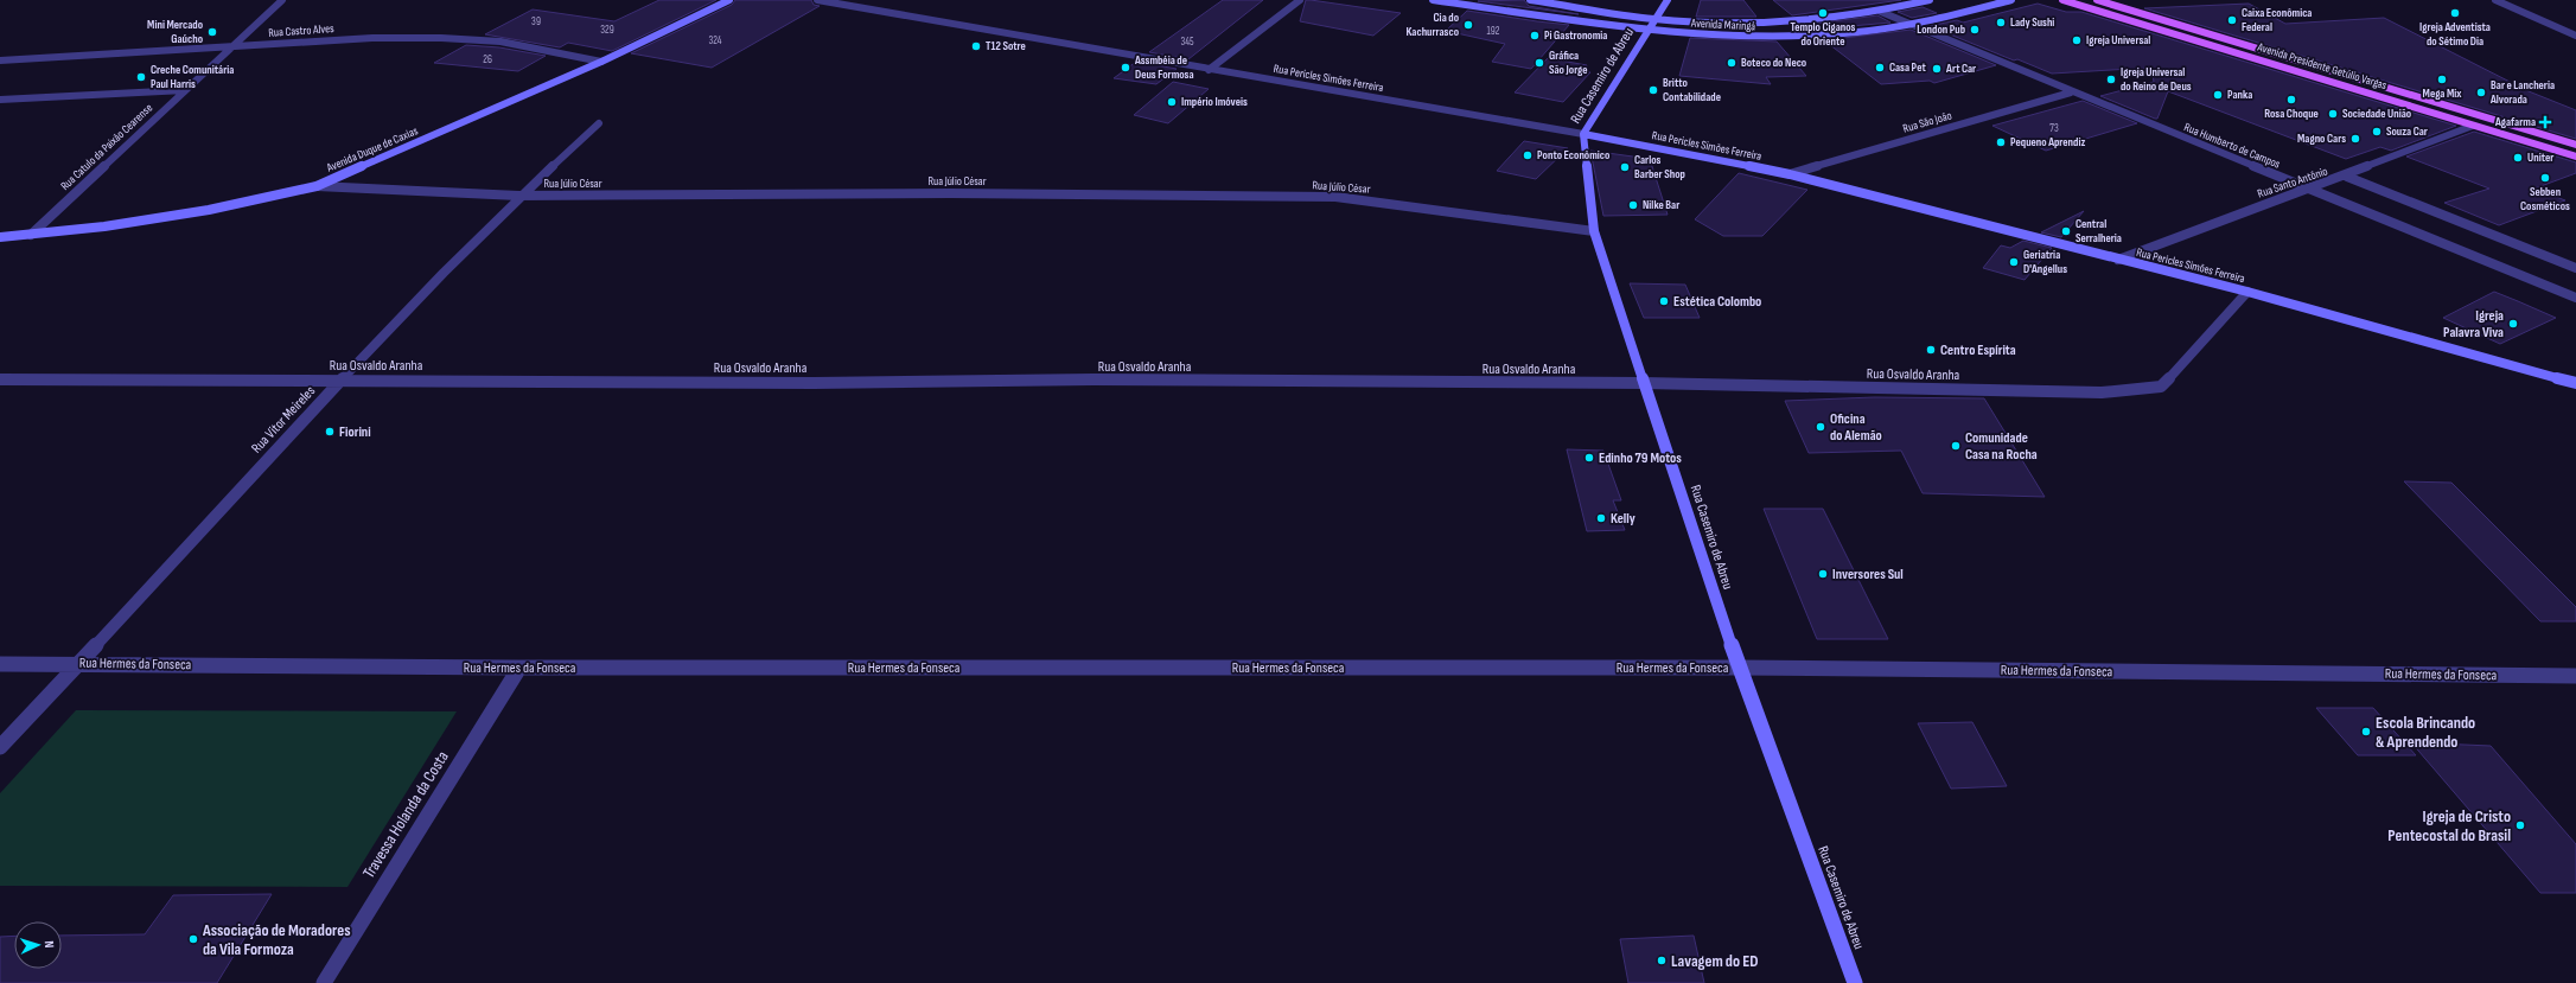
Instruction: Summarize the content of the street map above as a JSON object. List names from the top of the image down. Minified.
{"streets":{"main road":["Avenida Presidente Getúlio Vargas"],"street":["Avenida Maringá","Rua Castro Alves","Rua Casemiro de Abreu","Rua Pericles Simões Ferreira","Rua São João","Rua Humberto de Campos","Rua Catulo da Paixão Cearense","Avenida Duque de Caxias","Rua Júlio César","Rua Santo Antônio","Rua Osvaldo Aranha","Rua Vitor Meireles","Rua Hermes da Fonseca","Travessa Holanda da Costa"]},"crossings":[["Avenida Maringá","Rua Casemiro de Abreu"],["Avenida Maringá","Rua Humberto de Campos"],["Rua Castro Alves","Rua Catulo da Paixão Cearense"],["Rua Castro Alves","Avenida Duque de Caxias"],["Avenida Presidente Getúlio Vargas","Rua Santo Antônio"],["Rua Casemiro de Abreu","Rua Pericles Simões Ferreira"],["Rua Casemiro de Abreu","Rua Júlio César"],["Rua Casemiro de Abreu","Rua Osvaldo Aranha"],["Rua Casemiro de Abreu","Rua Hermes da Fonseca"],["Rua Pericles Simões Ferreira","Rua São João"],["Rua Pericles Simões Ferreira","Rua Santo Antônio"],["Rua Pericles Simões Ferreira","Rua Osvaldo Aranha"],["Rua São João","Rua Humberto de Campos"],["Rua Humberto de Campos","Rua Santo Antônio"],["Rua Catulo da Paixão Cearense","Avenida Duque de Caxias"],["Avenida Duque de Caxias","Rua Júlio César"],["Rua Júlio César","Rua Vitor Meireles"],["Rua Osvaldo Aranha","Rua Vitor Meireles"],["Rua Vitor Meireles","Rua Hermes da Fonseca"],["Rua Hermes da Fonseca","Travessa Holanda da Costa"]],"places":{"other":["Templo Ciganos do Oriente","Igreja Adventista do Sétimo Dia","Caixa Econômica Federal","Lady Sushi","Cia do Kachurrasco","London Pub","Mini Mercado Gaúcho","Pi Gastronomia","Igreja Universal","T12 Sotre","Gráfica São Jorge","Boteco do Neco","Assmbéia de Deus Formosa","Casa Pet","Art Car","Creche Comunitária Paul Harris","Igreja Universal do Reino de Deus","Mega Mix","Britto Contabilidade","Bar e Lancheria Alvorada","Panka","Rosa Choque","Império Imóveis","Sociedade União","Souza Car","Magno Cars","Pequeno Aprendiz","Ponto Econômico","Uniter","Carlos Barber Shop","Sebben Cosméticos","Nilke Bar","Central Serralheria","Geriatria D'Angellus","Estética Colombo","Igreja Palavra Viva","Centro Espírita","Oficina do Alemão","Fiorini","Comunidade Casa na Rocha","Edinho 79 Motos","Kelly","Inversores Sul","Escola Brincando & Aprendendo","Igreja de Cristo Pentecostal do Brasil","Associação de Moradores da Vila Formoza","Lavagem do ED"],"health":["Agafarma"]},"house_numbers":["39","329","192","324","345","26","73"],"north":"right"}
